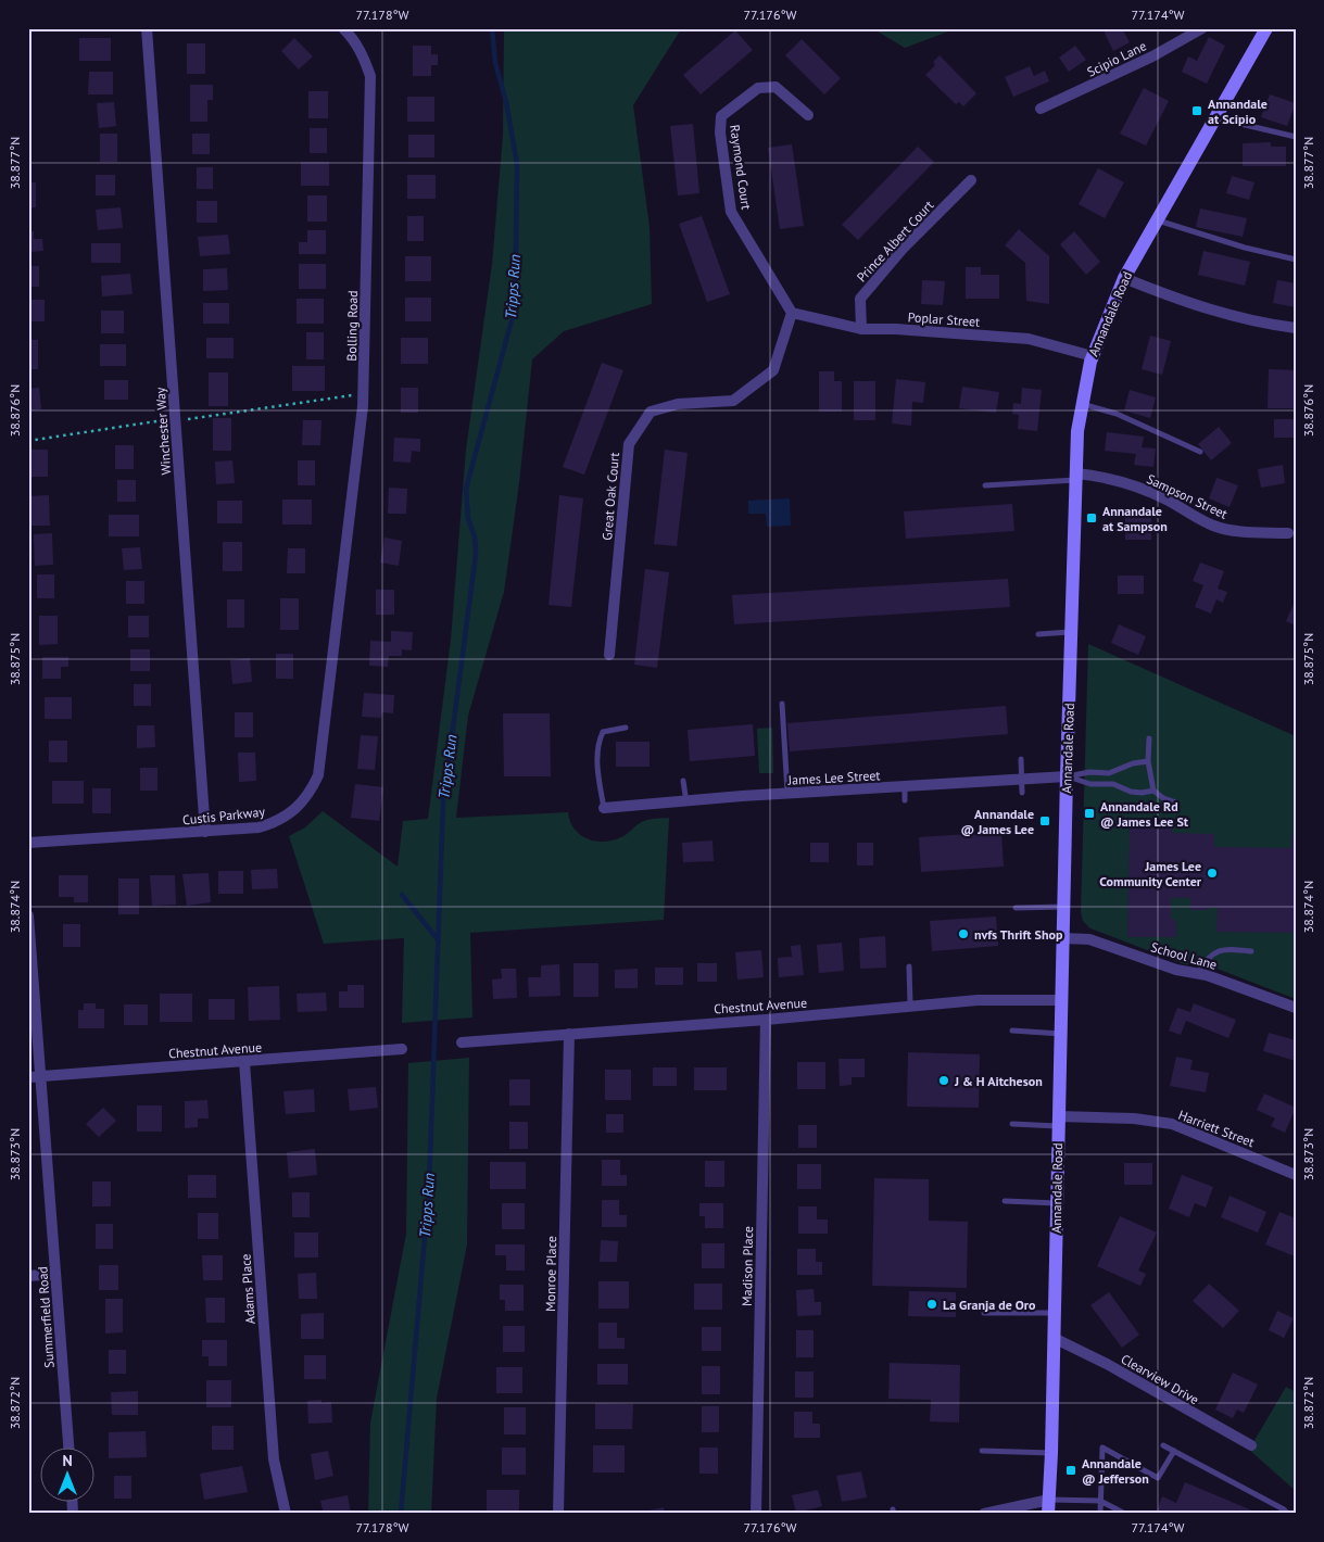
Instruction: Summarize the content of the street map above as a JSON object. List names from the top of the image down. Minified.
{"streets":{"main road":["Annandale Road"],"street":["Scipio Lane","Raymond Court","Prince Albert Court","Poplar Street","Bolling Road","Winchester Way","Great Oak Court","Sampson Street","James Lee Street","Custis Parkway","School Lane","Chestnut Avenue","Harriett Street","Madison Place","Monroe Place","Adams Place","Summerfield Road","Clearview Drive"]},"crossings":[["Raymond Court","Poplar Street"],["Raymond Court","Great Oak Court"],["Prince Albert Court","Poplar Street"],["Annandale Road","Poplar Street"],["Annandale Road","Sampson Street"],["Annandale Road","James Lee Street"],["Annandale Road","School Lane"],["Annandale Road","Chestnut Avenue"],["Annandale Road","Harriett Street"],["Annandale Road","Clearview Drive"],["Poplar Street","Great Oak Court"],["Bolling Road","Custis Parkway"],["Winchester Way","Custis Parkway"],["Chestnut Avenue","Madison Place"],["Chestnut Avenue","Monroe Place"],["Chestnut Avenue","Adams Place"],["Chestnut Avenue","Summerfield Road"]],"water":["Tripps Run"],"places":{"transit":["Annandale at Scipio","Annandale at Sampson","Annandale Rd @ James Lee St","Annandale @ James Lee","Annandale @ Jefferson"],"other":["James Lee Community Center","nvfs Thrift Shop","J & H Aitcheson","La Granja de Oro"]},"north":"top","coordinates":["77.178°W","77.176°W","77.174°W","38.877°N","38.876°N","38.875°N","38.874°N","38.873°N","38.872°N"]}
